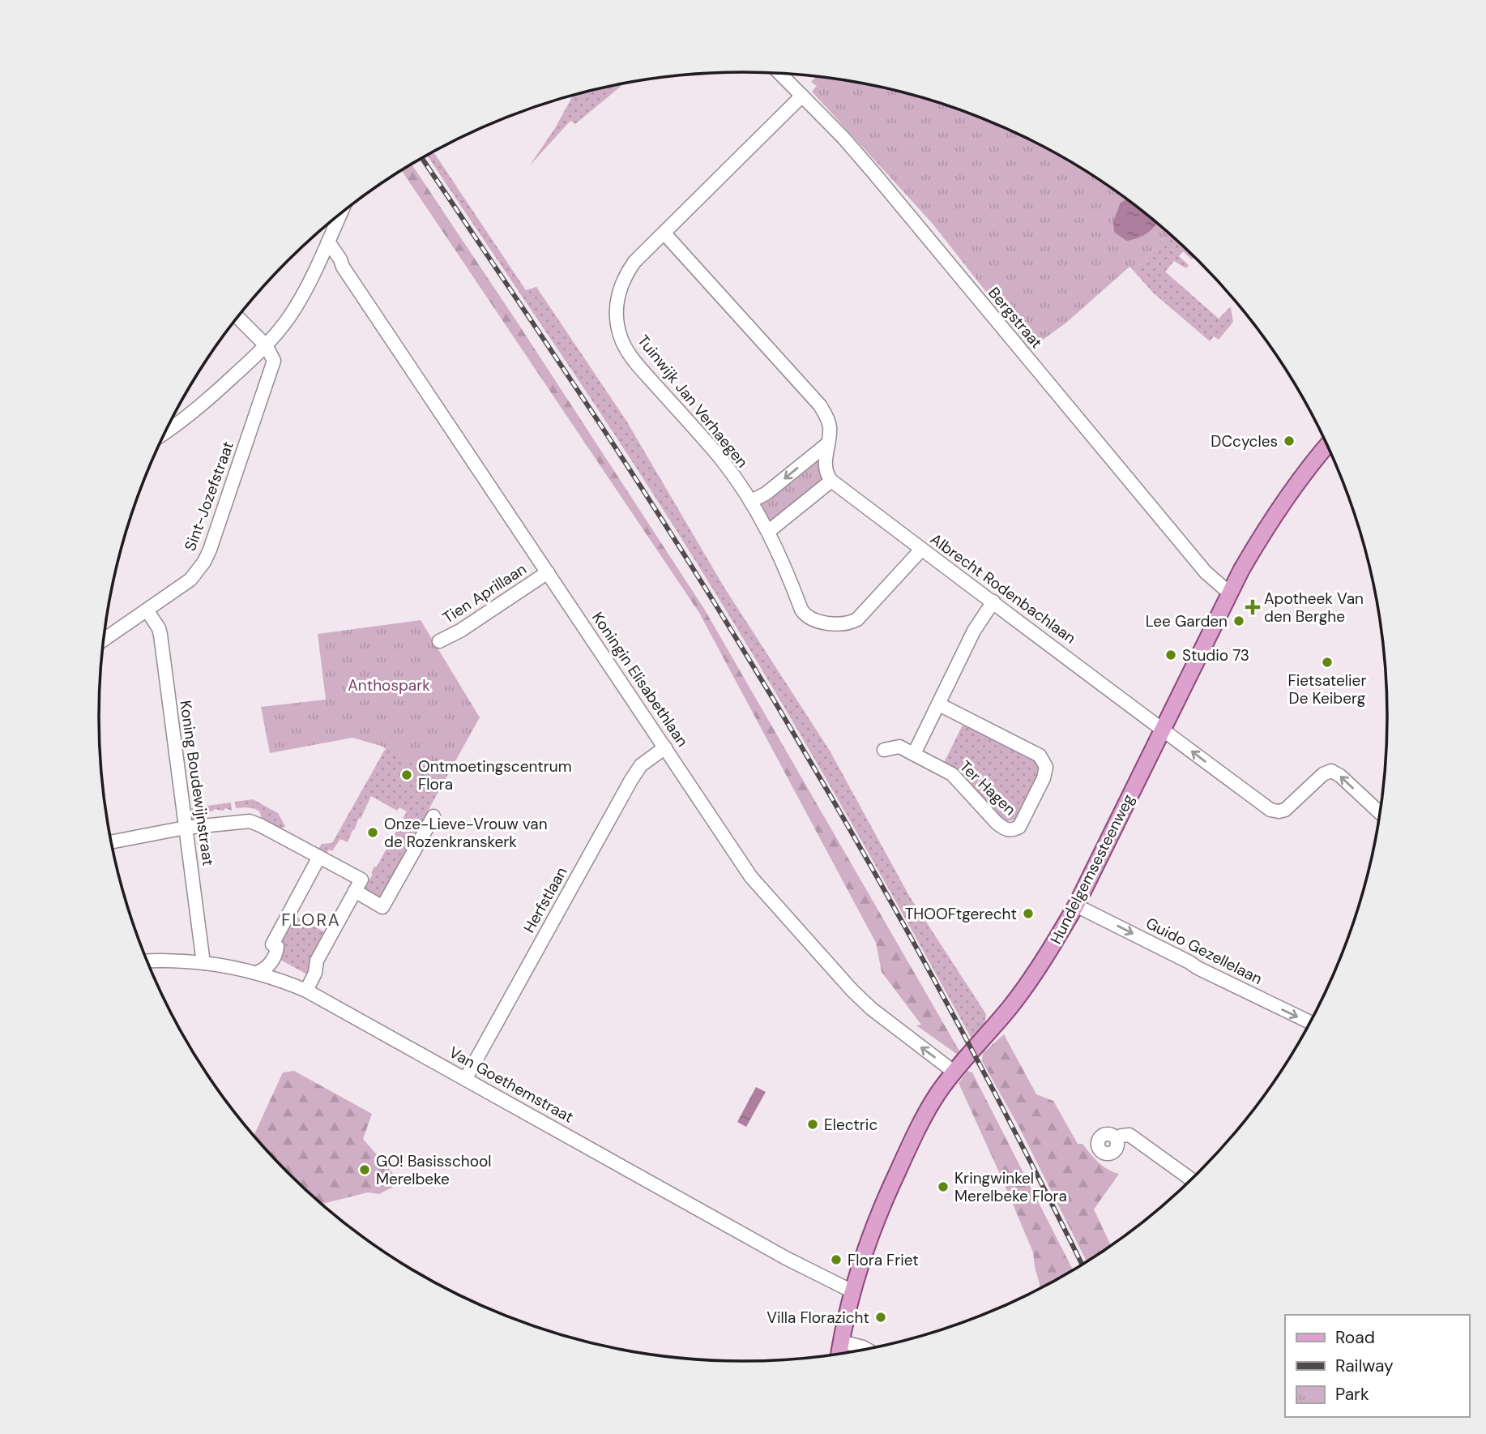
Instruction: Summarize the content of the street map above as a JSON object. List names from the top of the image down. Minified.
{"streets":{"main road":["Hundelgemsesteenweg"],"street":["Bergstraat","Tuinwijk Jan Verhaegen","Sint-Jozefstraat","Albrecht Rodenbachlaan","Tien Aprillaan","Koningin Elisabethlaan","Koning Boudewijnstraat","Ter Hagen","Herfstlaan","Guido Gezellelaan","Van Goethemstraat"]},"crossings":[["Bergstraat","Tuinwijk Jan Verhaegen"],["Bergstraat","Hundelgemsesteenweg"],["Tuinwijk Jan Verhaegen","Albrecht Rodenbachlaan"],["Sint-Jozefstraat","Koning Boudewijnstraat"],["Albrecht Rodenbachlaan","Hundelgemsesteenweg"],["Tien Aprillaan","Koningin Elisabethlaan"],["Koningin Elisabethlaan","Hundelgemsesteenweg"],["Koningin Elisabethlaan","Herfstlaan"],["Koning Boudewijnstraat","Van Goethemstraat"],["Hundelgemsesteenweg","Guido Gezellelaan"],["Hundelgemsesteenweg","Van Goethemstraat"],["Herfstlaan","Van Goethemstraat"]],"one_way":["Koningin Elisabethlaan","Guido Gezellelaan"],"districts":["FLORA"],"parks":["Anthospark"],"places":{"other":["DCcycles","Lee Garden","Studio 73","Fietsatelier De Keiberg","Ontmoetingscentrum Flora","Onze-Lieve-Vrouw van de Rozenkranskerk","THOOFtgerecht","Electric","GO! Basisschool Merelbeke","Kringwinkel Merelbeke Flora","Flora Friet","Villa Florazicht"],"health":["Apotheek Van den Berghe"]},"legend":["Road","Railway","Park"]}
